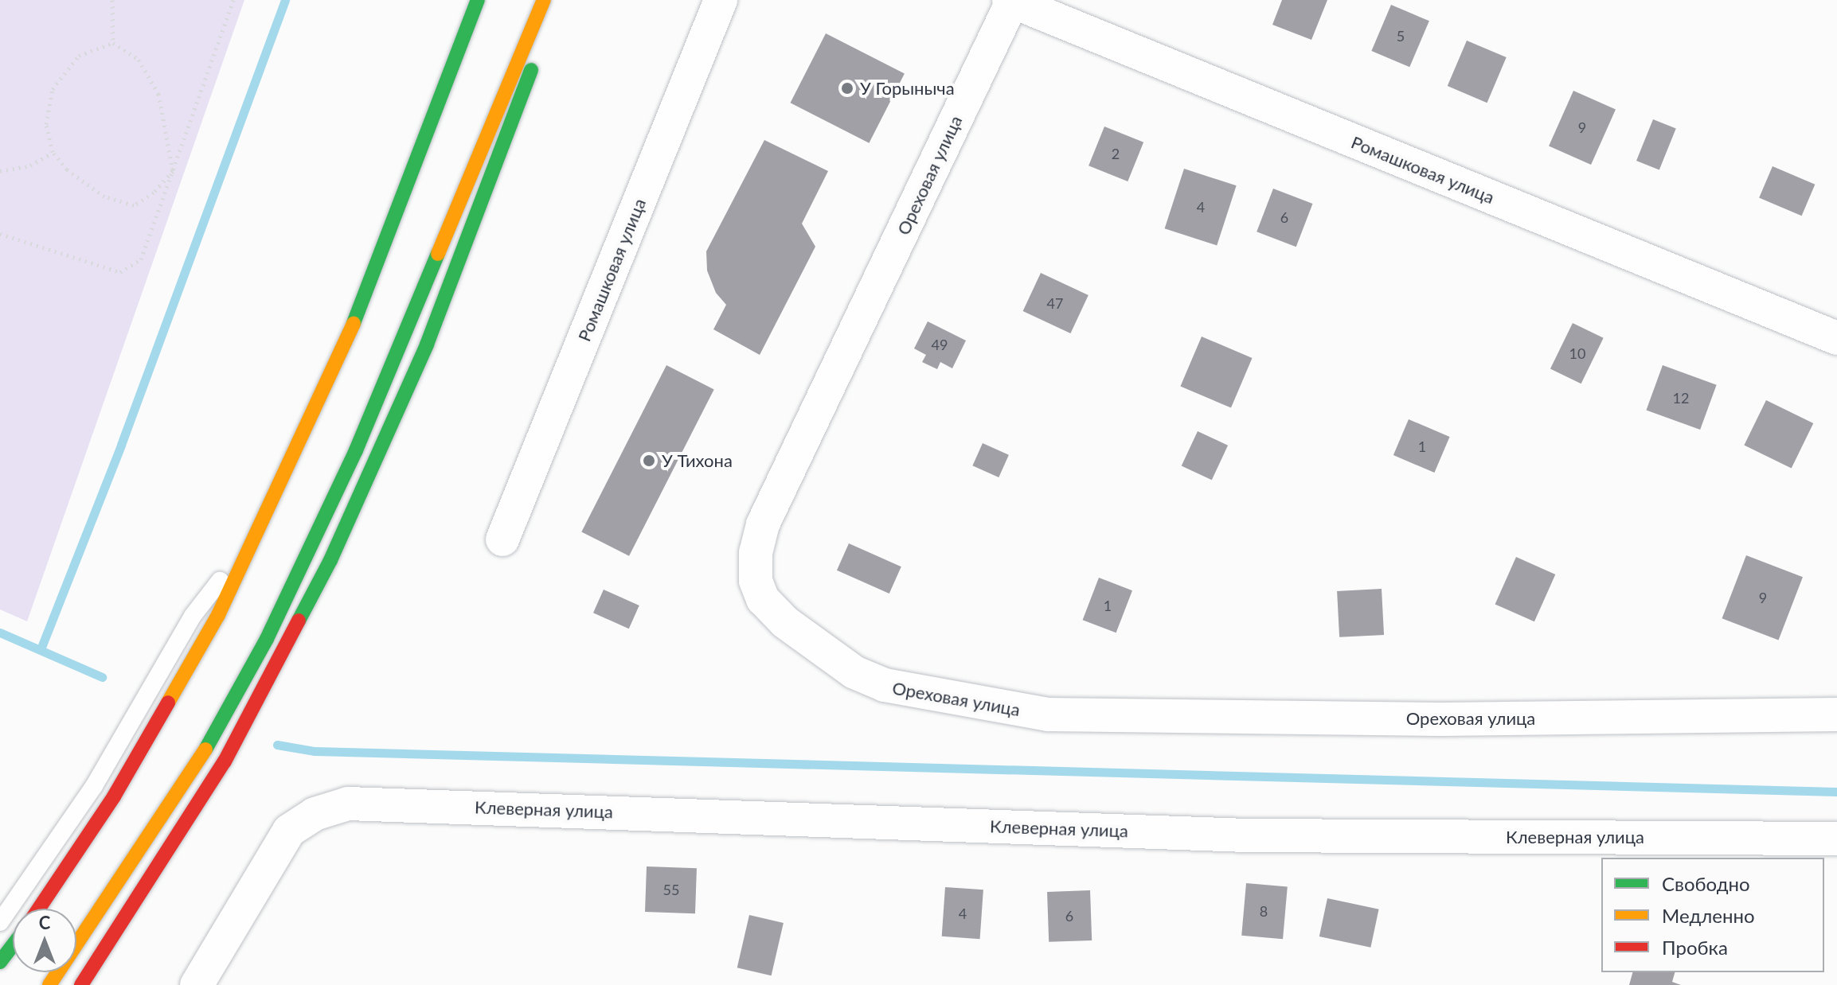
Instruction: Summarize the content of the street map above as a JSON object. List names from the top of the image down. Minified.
{"streets":{"street":["Ромашковая улица","Ореховая улица","Клеверная улица"]},"crossings":[["Ромашковая улица","Ореховая улица"]],"places":["У Горыныча","У Тихона"],"house_numbers":["5","9","2","4","6","47","49","10","12","1","9","1","55","8","4","6"],"legend":["Свободно","Медленно","Пробка"],"north":"top"}
